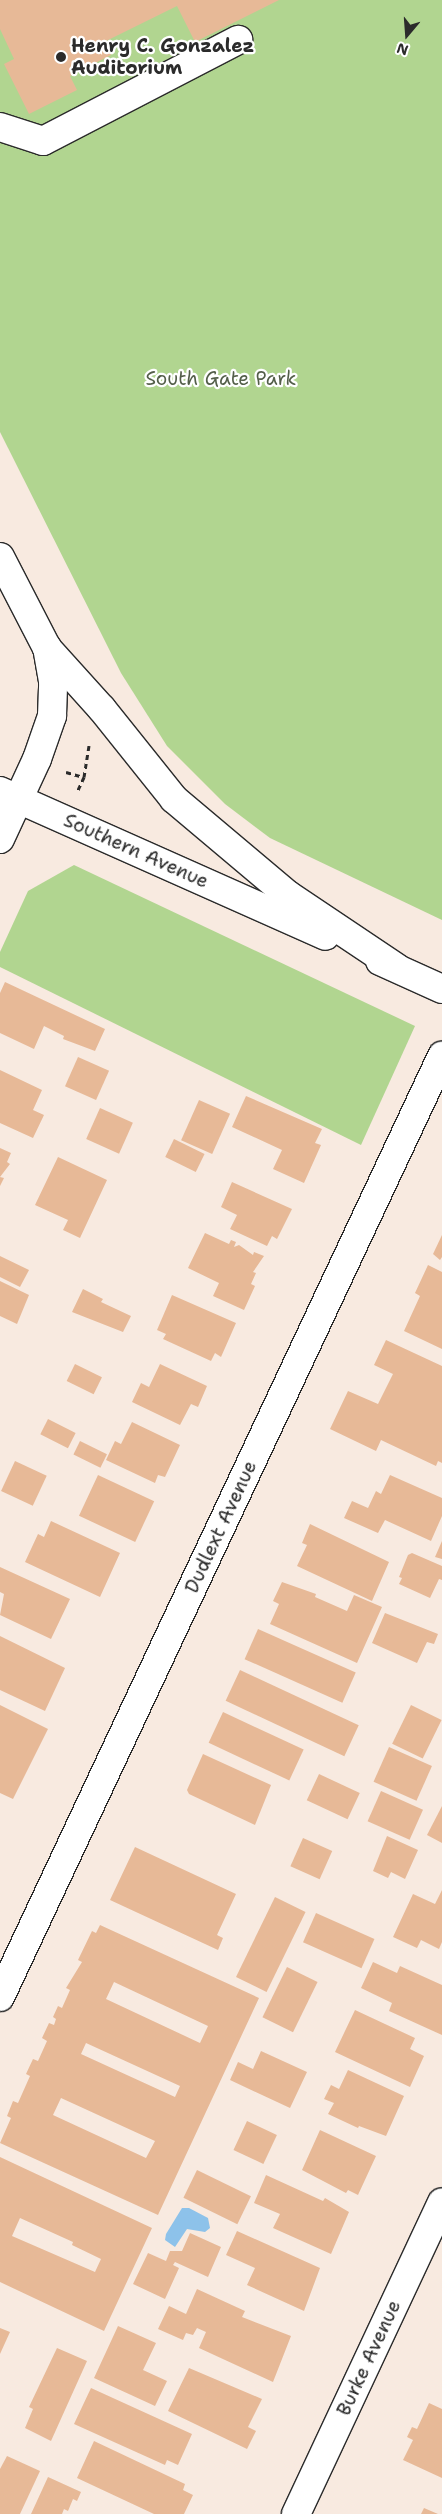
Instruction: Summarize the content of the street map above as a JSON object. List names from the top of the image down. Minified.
{"streets":{"street":["Southern Avenue","Dudlext Avenue","Burke Avenue"]},"parks":["South Gate Park"],"places":["Henry C. Gonzalez Auditorium"],"north":"bottom"}
